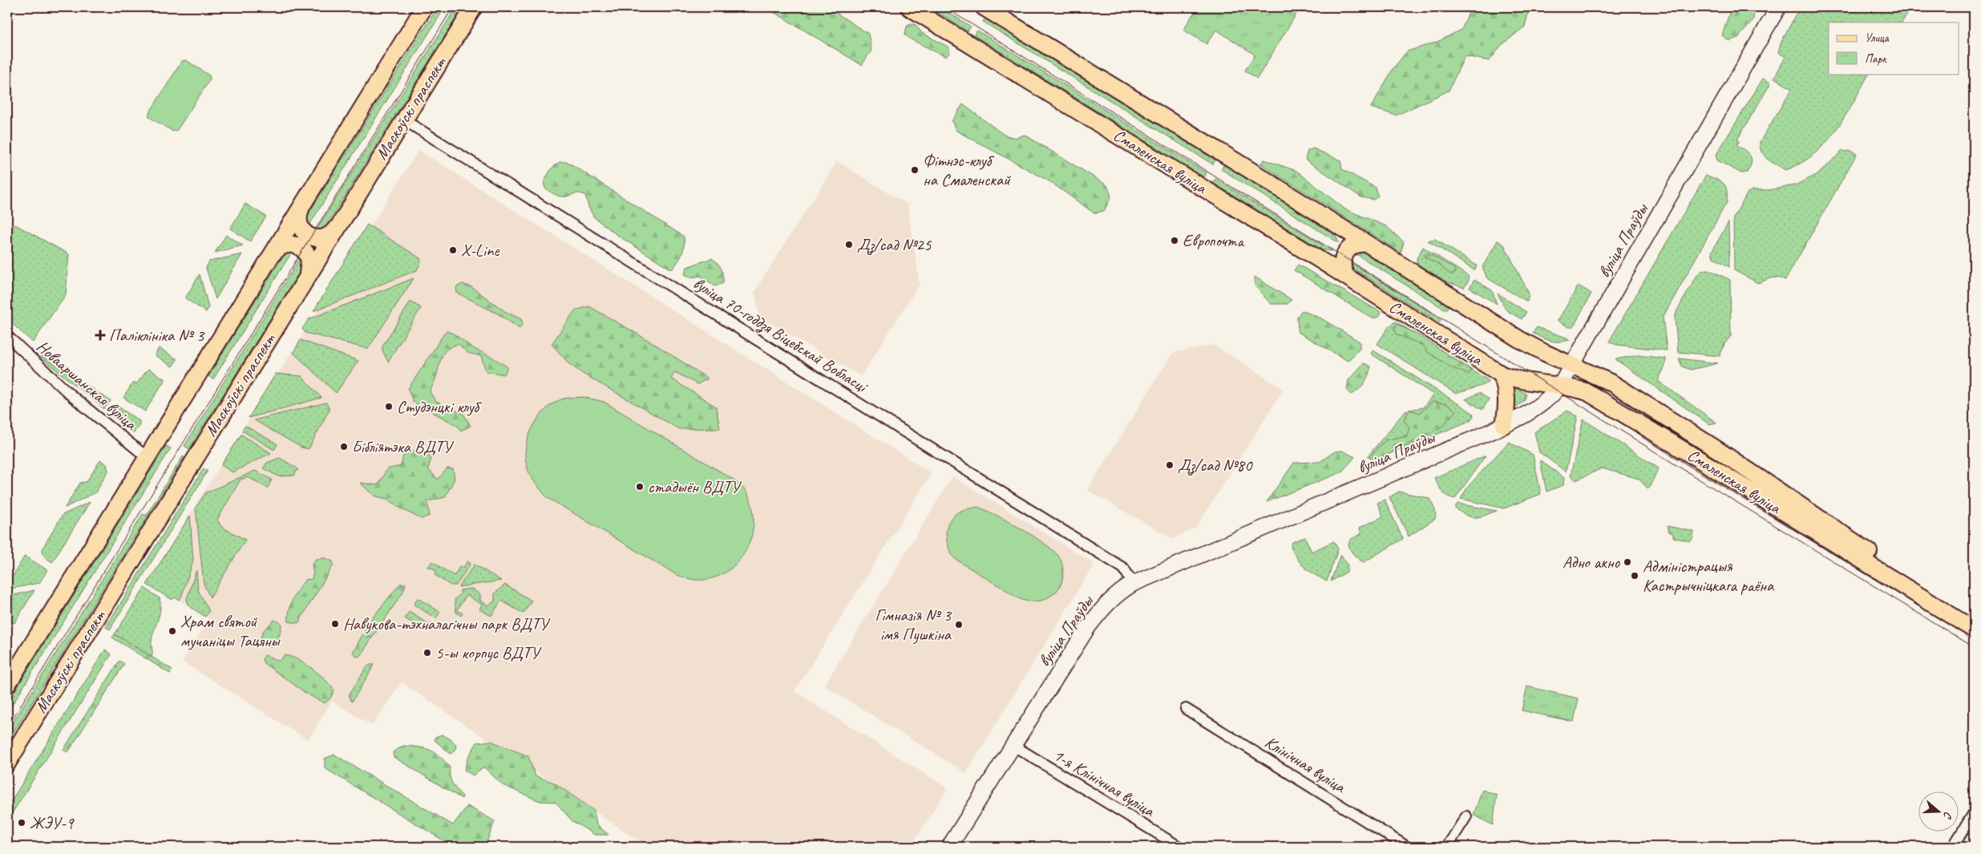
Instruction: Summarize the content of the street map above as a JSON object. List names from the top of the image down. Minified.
{"streets":{"main road":["Маскоўскі праспект","Смаленская вуліца","вуліца Праўды"],"street":["вуліца 70-годдзя Віцебскай Вобласці","Новааршанская вуліца","Клінічная вуліца","1-я Клінічная вуліца"]},"crossings":[["Маскоўскі праспект","вуліца 70-годдзя Віцебскай Вобласці"],["Смаленская вуліца","вуліца Праўды"],["вуліца Праўды","вуліца 70-годдзя Віцебскай Вобласці"],["вуліца Праўды","1-я Клінічная вуліца"]],"places":{"other":["Фітнэс-клуб на Смаленскай","Европочта","Дз/сад №25","X-Line","Студэнцкі клуб","Бібліятэка ВДТУ","Дз/сад №80","стадыён ВДТУ","Адно акно","Адміністрацыя Кастрычніцкага раёна","Навукова-тэхналагічны парк ВДТУ","Гімназія № 3 імя Пушкіна","Храм святой мучаніцы Тацяны","5-ы корпус ВДТУ","ЖЭУ-9"],"health":["Паліклініка № 3"]},"legend":["Улица","Парк"],"north":"right"}
